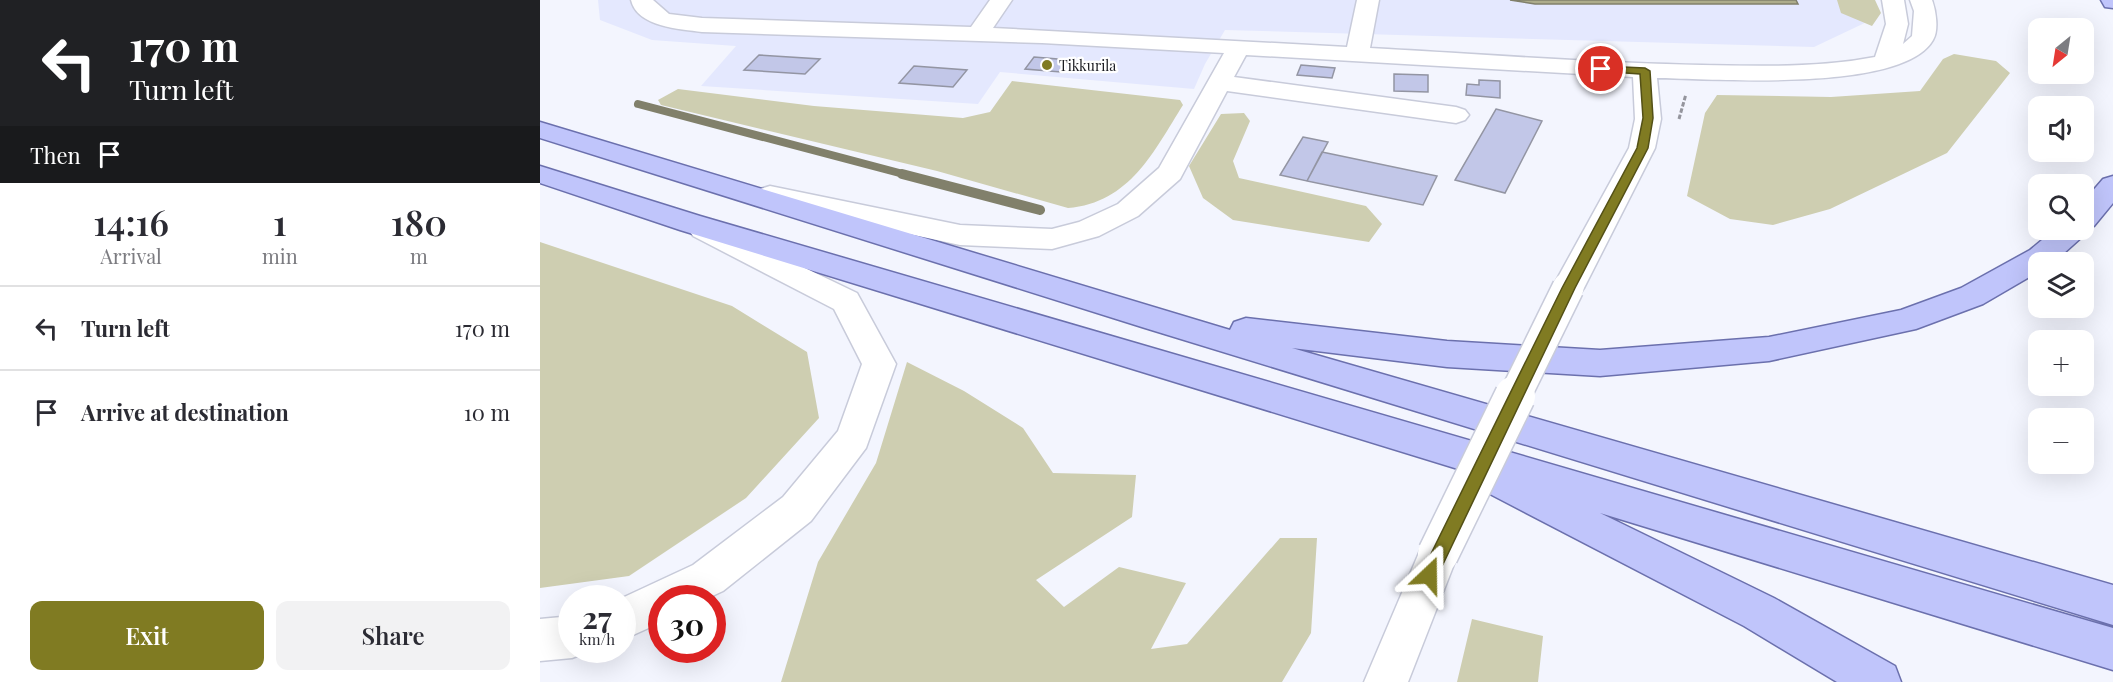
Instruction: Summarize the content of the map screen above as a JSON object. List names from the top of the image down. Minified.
{"places":["Tikkurila"],"north":"bottom left","page":{"turn":["170 m","Turn left"],"map_buttons":["+","−"],"then":"Then","eta":["14:16","Arrival","1","min","180","m"],"list":[{"name":"Turn left","value":"170 m"},{"name":"Arrive at destination","value":"10 m"}],"speed":"27 km/h","limit":"30","buttons":["Exit","Share"]}}
